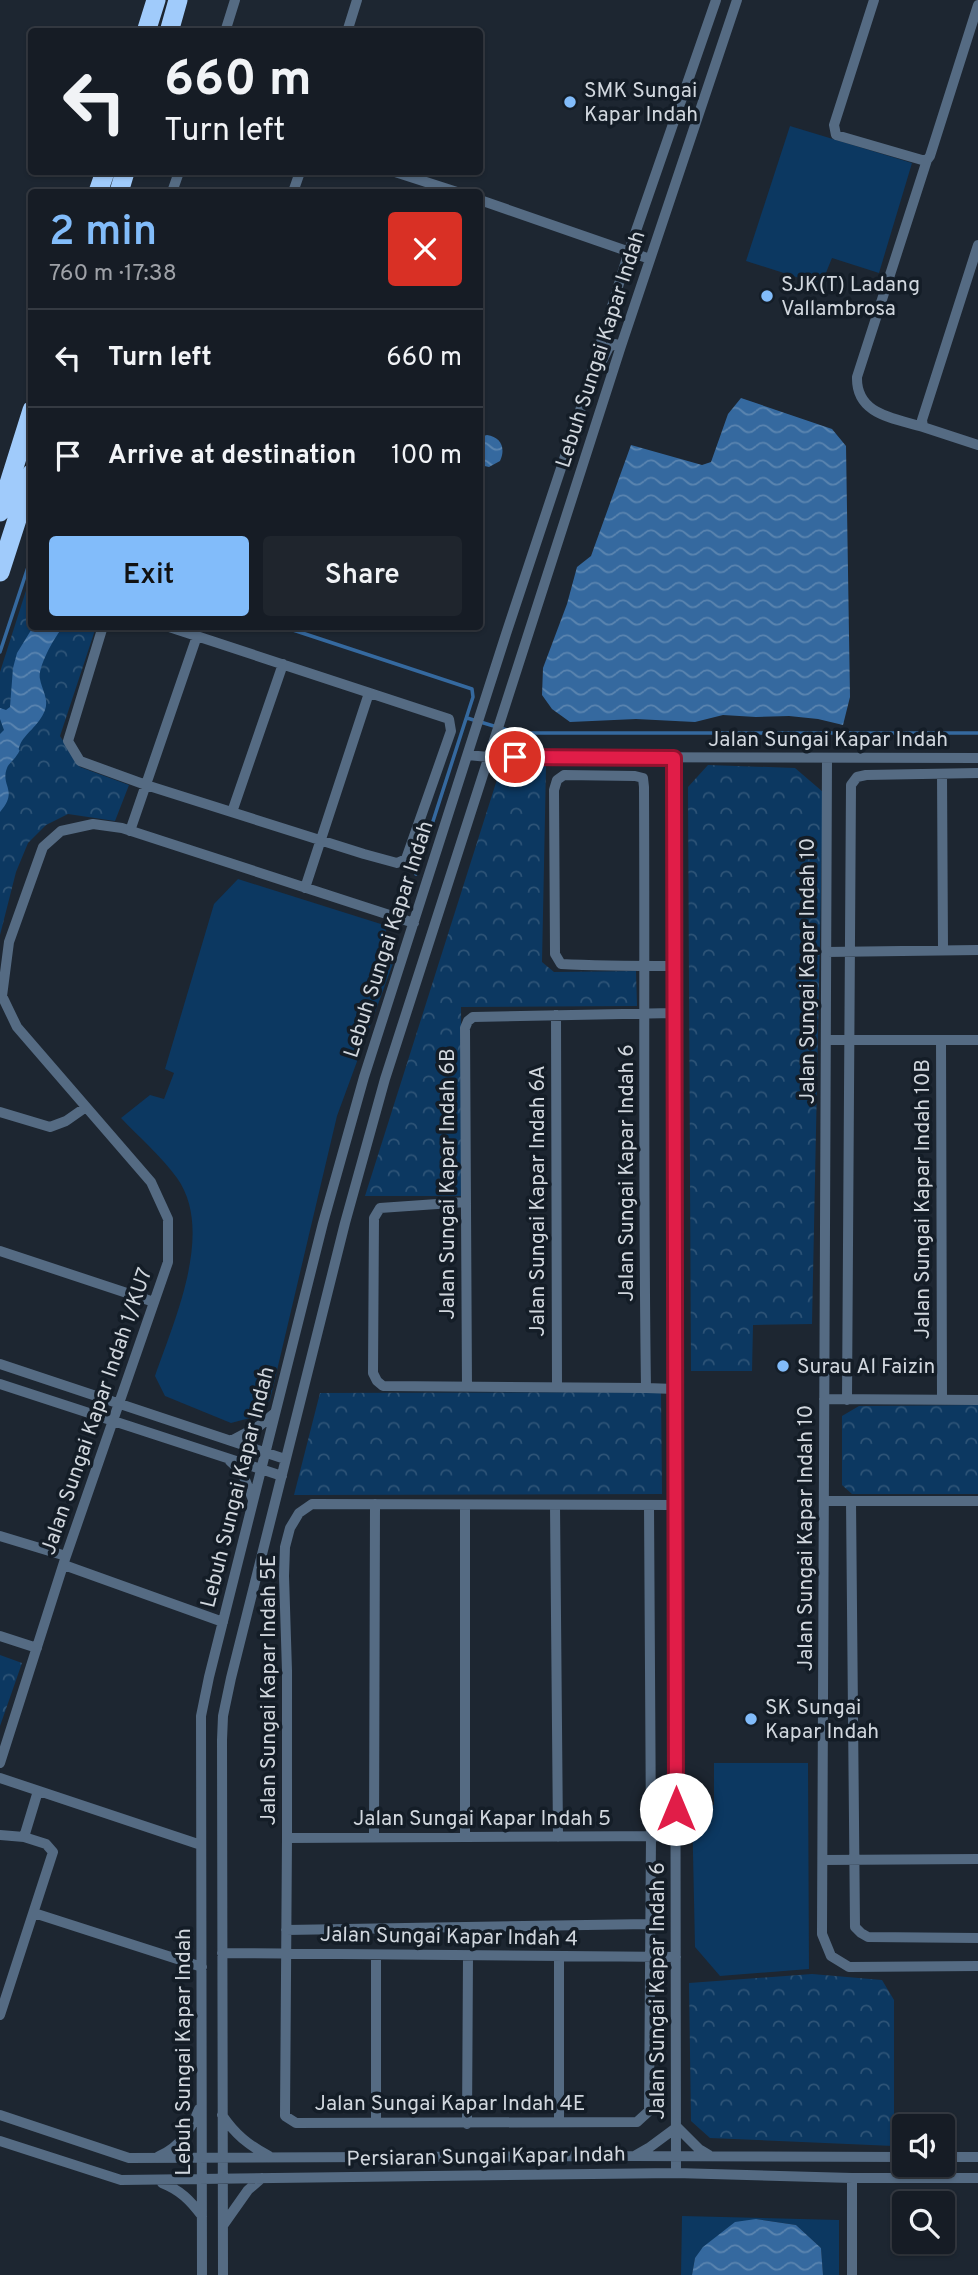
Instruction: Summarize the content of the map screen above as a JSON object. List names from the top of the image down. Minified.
{"streets":{"street":["Lebuh Sungai Kapar Indah","Jalan Sungai Kapar Indah","Jalan Sungai Kapar Indah 10","Jalan Sungai Kapar Indah 6","Jalan Sungai Kapar Indah 6B","Jalan Sungai Kapar Indah 10B","Jalan Sungai Kapar Indah 6A","Jalan Sungai Kapar Indah 1/KU7","Jalan Sungai Kapar Indah 5E","Jalan Sungai Kapar Indah 5","Jalan Sungai Kapar Indah 4","Jalan Sungai Kapar Indah 4E","Persiaran Sungai Kapar Indah"]},"crossings":[["Lebuh Sungai Kapar Indah","Jalan Sungai Kapar Indah"],["Lebuh Sungai Kapar Indah","Jalan Sungai Kapar Indah 1/KU7"],["Lebuh Sungai Kapar Indah","Jalan Sungai Kapar Indah 4"],["Lebuh Sungai Kapar Indah","Persiaran Sungai Kapar Indah"],["Jalan Sungai Kapar Indah","Jalan Sungai Kapar Indah 10"],["Jalan Sungai Kapar Indah","Jalan Sungai Kapar Indah 6"],["Jalan Sungai Kapar Indah 6","Jalan Sungai Kapar Indah 6B"],["Jalan Sungai Kapar Indah 6","Jalan Sungai Kapar Indah 5E"],["Jalan Sungai Kapar Indah 6","Jalan Sungai Kapar Indah 5"],["Jalan Sungai Kapar Indah 6","Jalan Sungai Kapar Indah 4"],["Jalan Sungai Kapar Indah 6","Persiaran Sungai Kapar Indah"],["Jalan Sungai Kapar Indah 6B","Jalan Sungai Kapar Indah 6A"],["Jalan Sungai Kapar Indah 5E","Jalan Sungai Kapar Indah 5"],["Jalan Sungai Kapar Indah 5E","Jalan Sungai Kapar Indah 4"],["Jalan Sungai Kapar Indah 5E","Jalan Sungai Kapar Indah 4E"],["Jalan Sungai Kapar Indah 4","Jalan Sungai Kapar Indah 4E"]],"places":["SMK Sungai Kapar Indah","SJK(T) Ladang Vallambrosa","Surau Al Faizin","SK Sungai Kapar Indah"],"page":{"turn":["660 m","Turn left"],"heading":["2 min","760 m · 17:38"],"list":[{"name":"Turn left","value":"660 m"},{"name":"Arrive at destination","value":"100 m"}],"buttons":["Exit","Share"]}}
